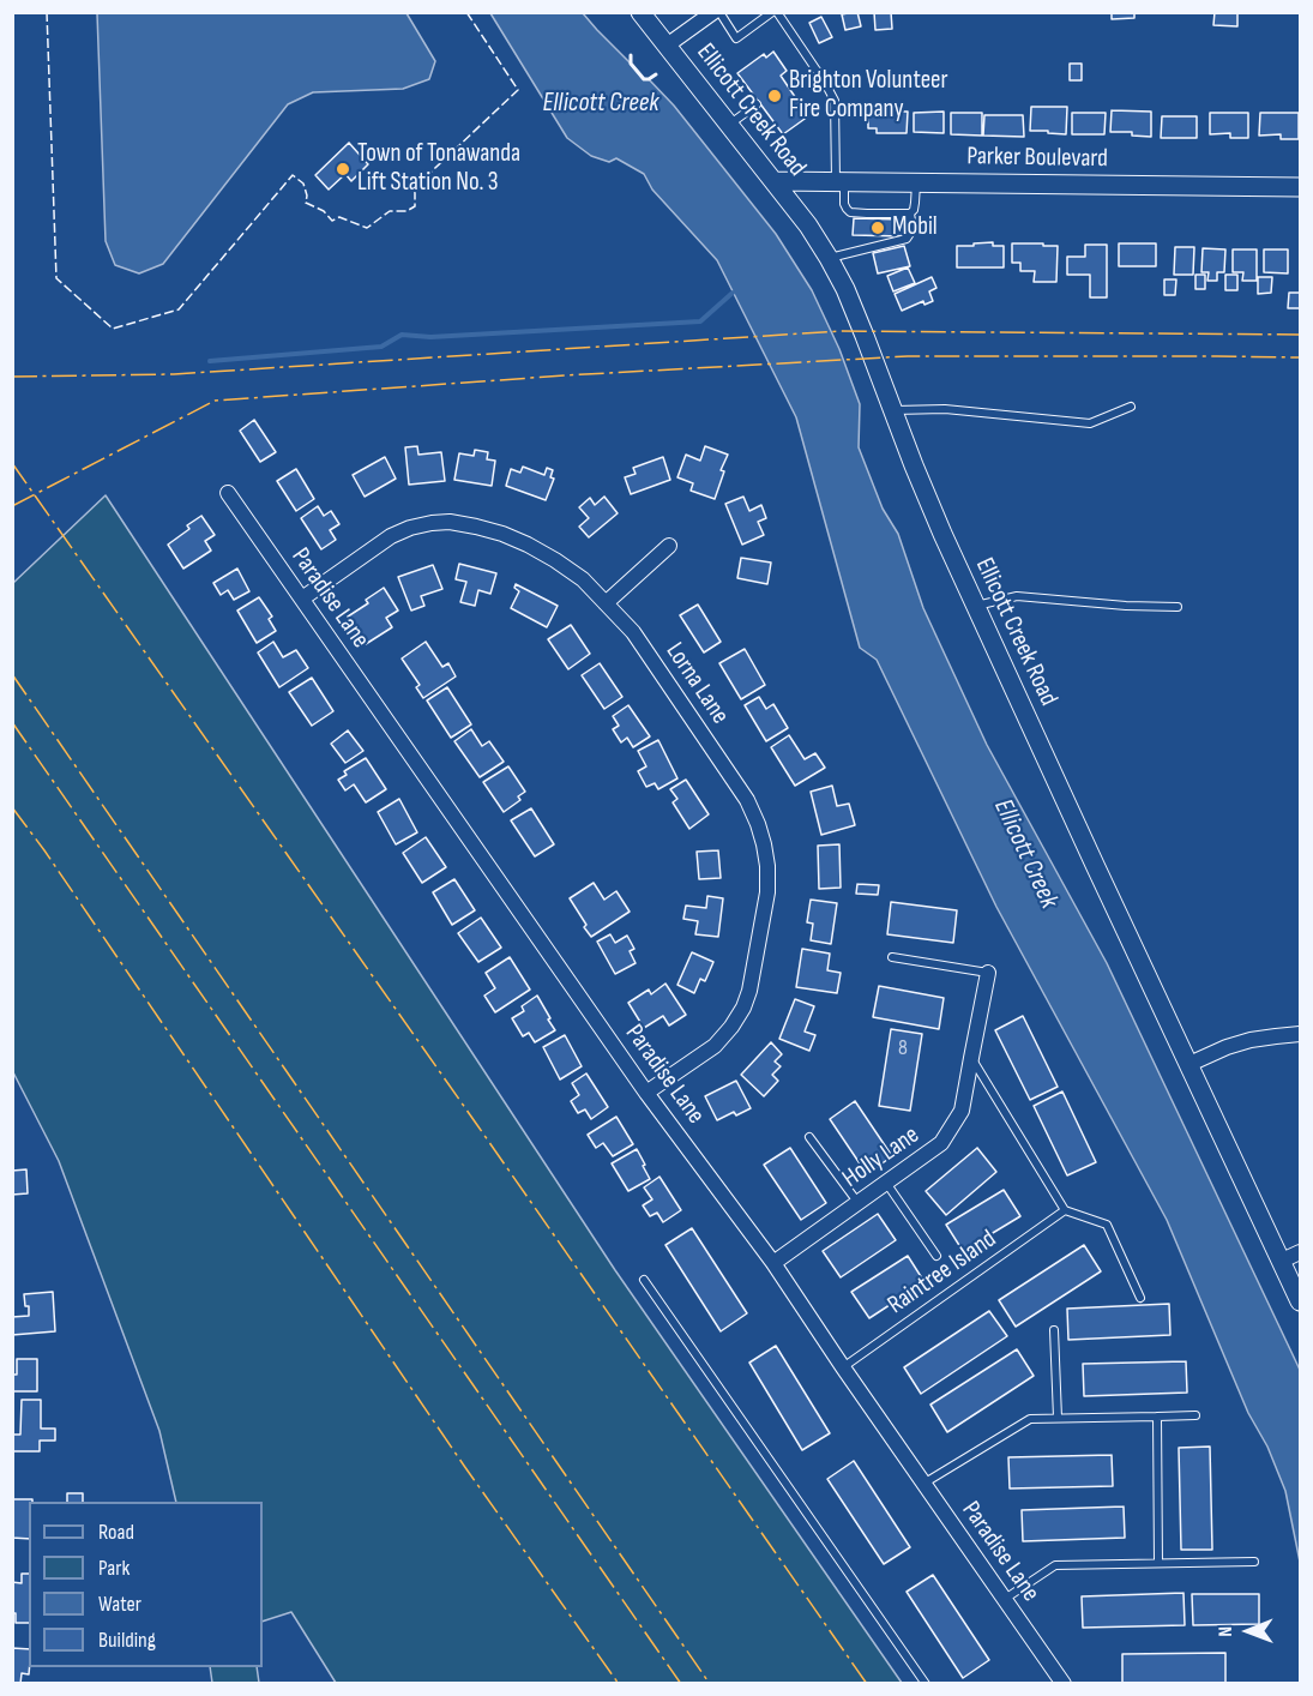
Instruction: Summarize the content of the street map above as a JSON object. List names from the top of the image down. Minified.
{"streets":{"street":["Ellicott Creek Road","Parker Boulevard","Paradise Lane","Lorna Lane","Holly Lane"],"lane":["Raintree Island"]},"crossings":[["Ellicott Creek Road","Parker Boulevard"],["Paradise Lane","Lorna Lane"],["Paradise Lane","Holly Lane"],["Paradise Lane","Raintree Island"]],"water":["Ellicott Creek"],"places":["Brighton Volunteer Fire Company","Town of Tonawanda Lift Station No. 3","Mobil"],"house_numbers":["8"],"legend":["Road","Park","Water","Building"],"north":"left"}
